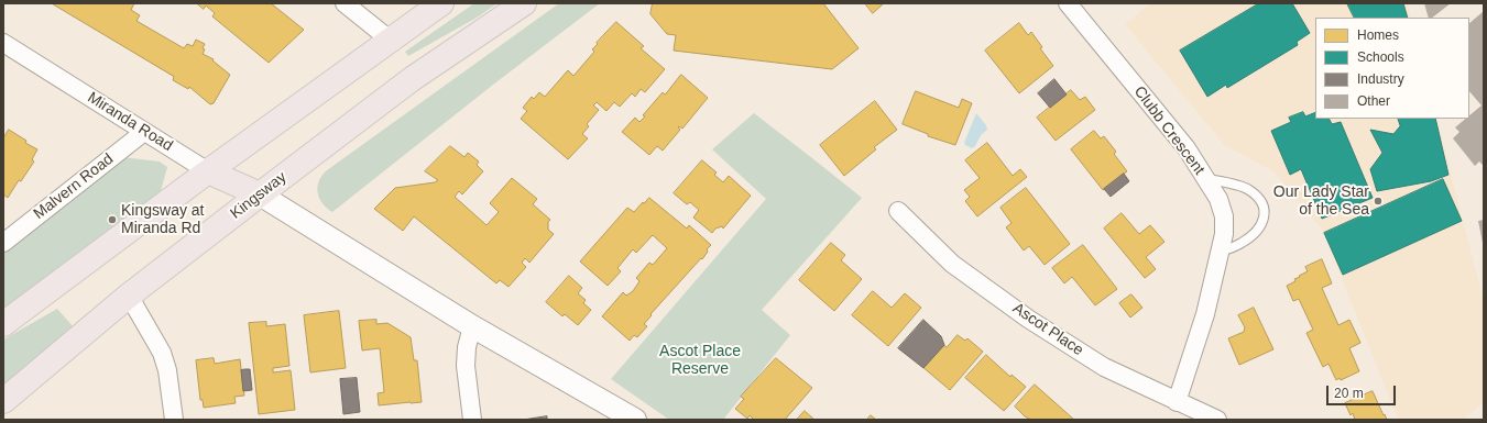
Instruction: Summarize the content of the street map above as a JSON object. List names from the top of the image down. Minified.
{"streets":{"main road":["Miranda Road","Kingsway"],"street":["Clubb Crescent","Malvern Road","Ascot Place"]},"crossings":[["Miranda Road","Malvern Road"],["Miranda Road","Kingsway"],["Clubb Crescent","Ascot Place"]],"parks":["Ascot Place Reserve"],"places":["Our Lady Star of the Sea","Kingsway at Miranda Rd"],"legend":["Homes","Schools","Industry","Other"],"scale_bar":"20 m"}
